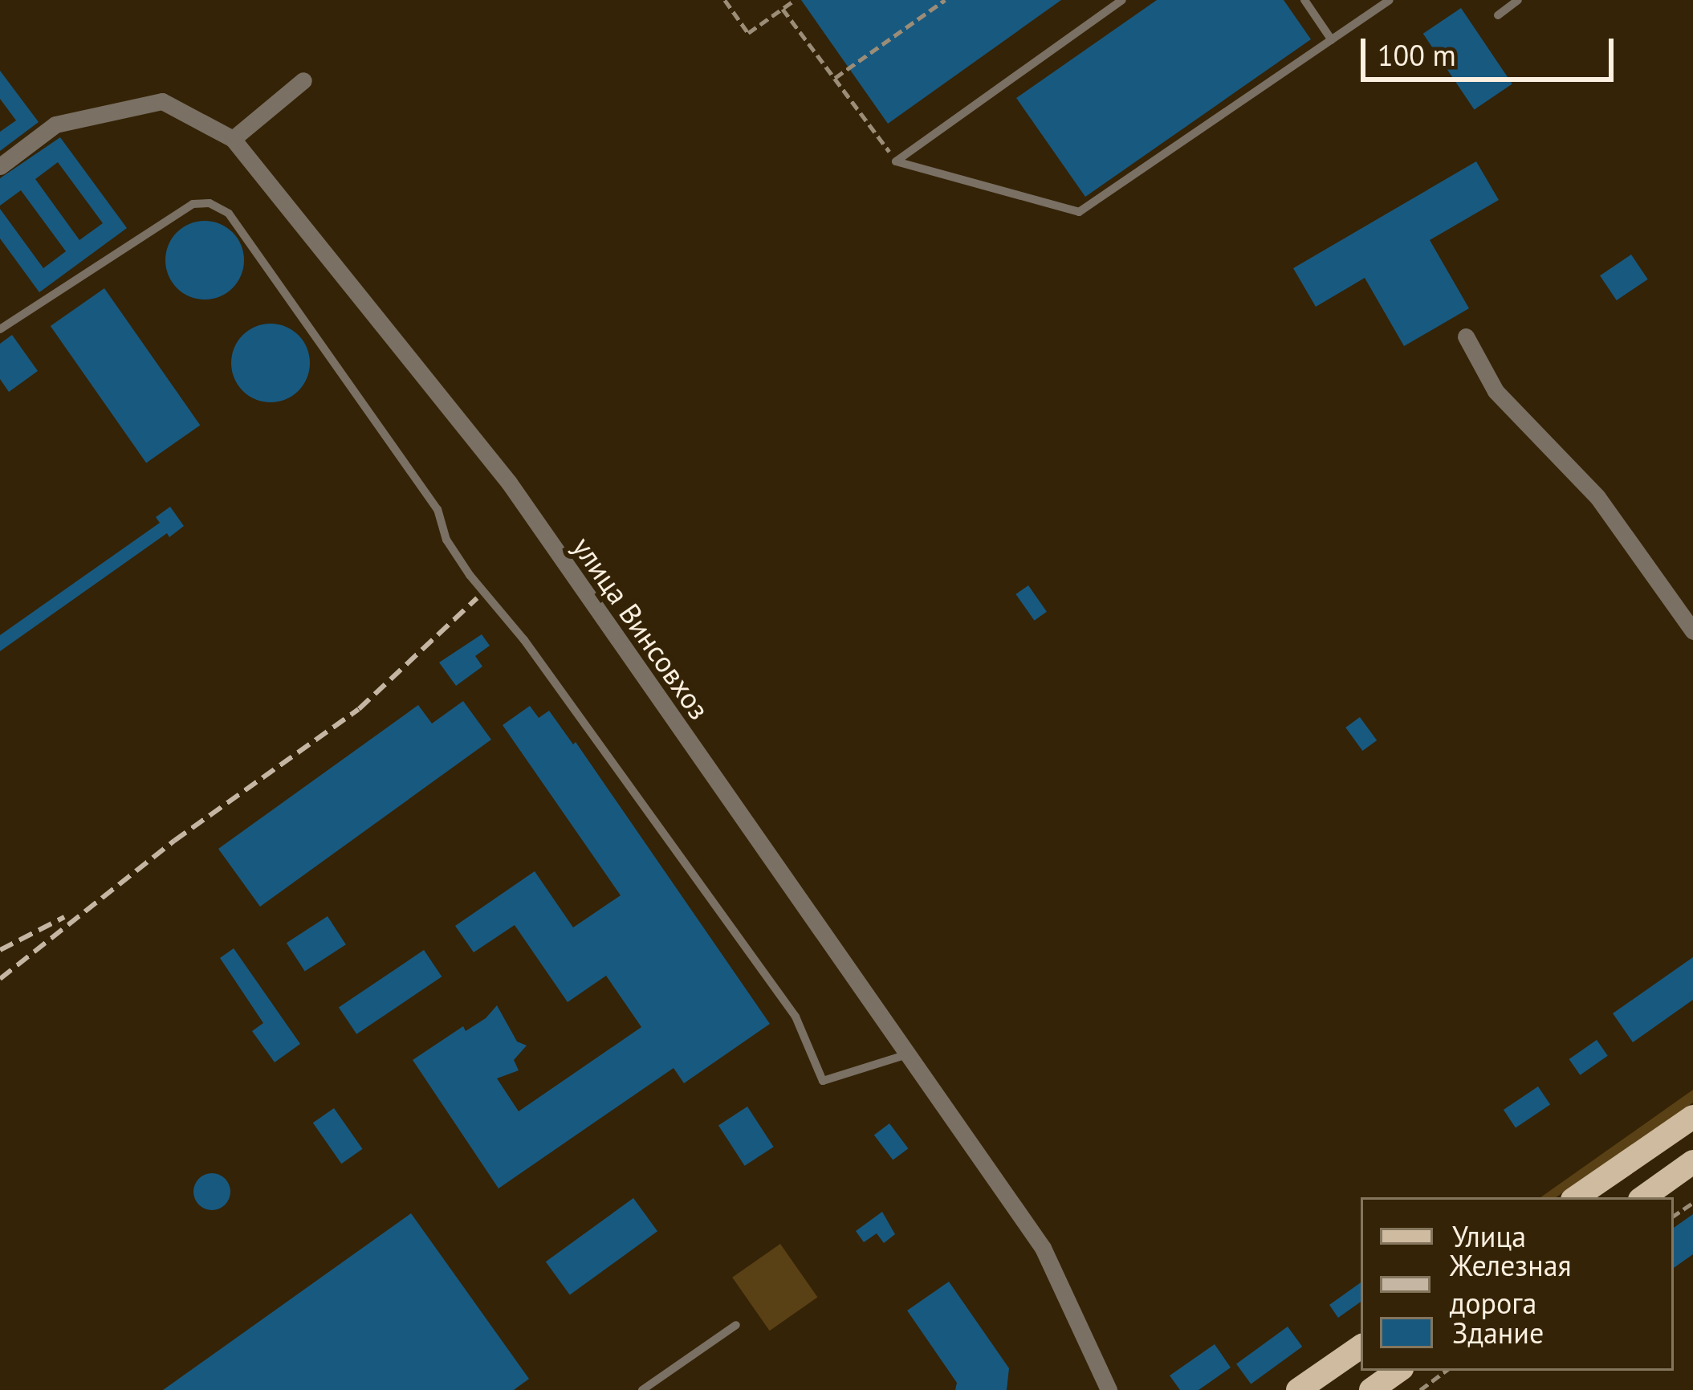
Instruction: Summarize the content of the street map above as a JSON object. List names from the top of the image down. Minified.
{"streets":{"street":["улица Винсовхоз"]},"legend":["Улица","Железная дорога","Здание"],"scale_bar":"100 m"}
